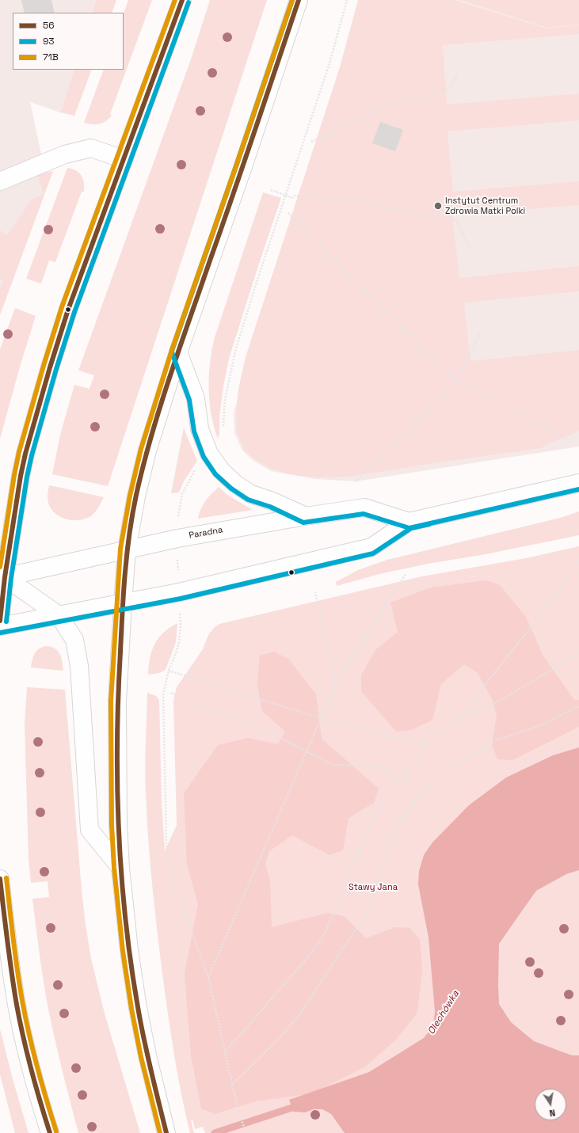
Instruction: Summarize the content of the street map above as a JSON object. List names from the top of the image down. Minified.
{"streets":{"main road":["Paradna"]},"water":["Olechówka"],"parks":["Stawy Jana"],"places":["Instytut Centrum Zdrowia Matki Polki"],"lines":["transit line 56","transit line 93","transit line 71B"],"legend":["56","93","71B"],"north":"bottom"}
